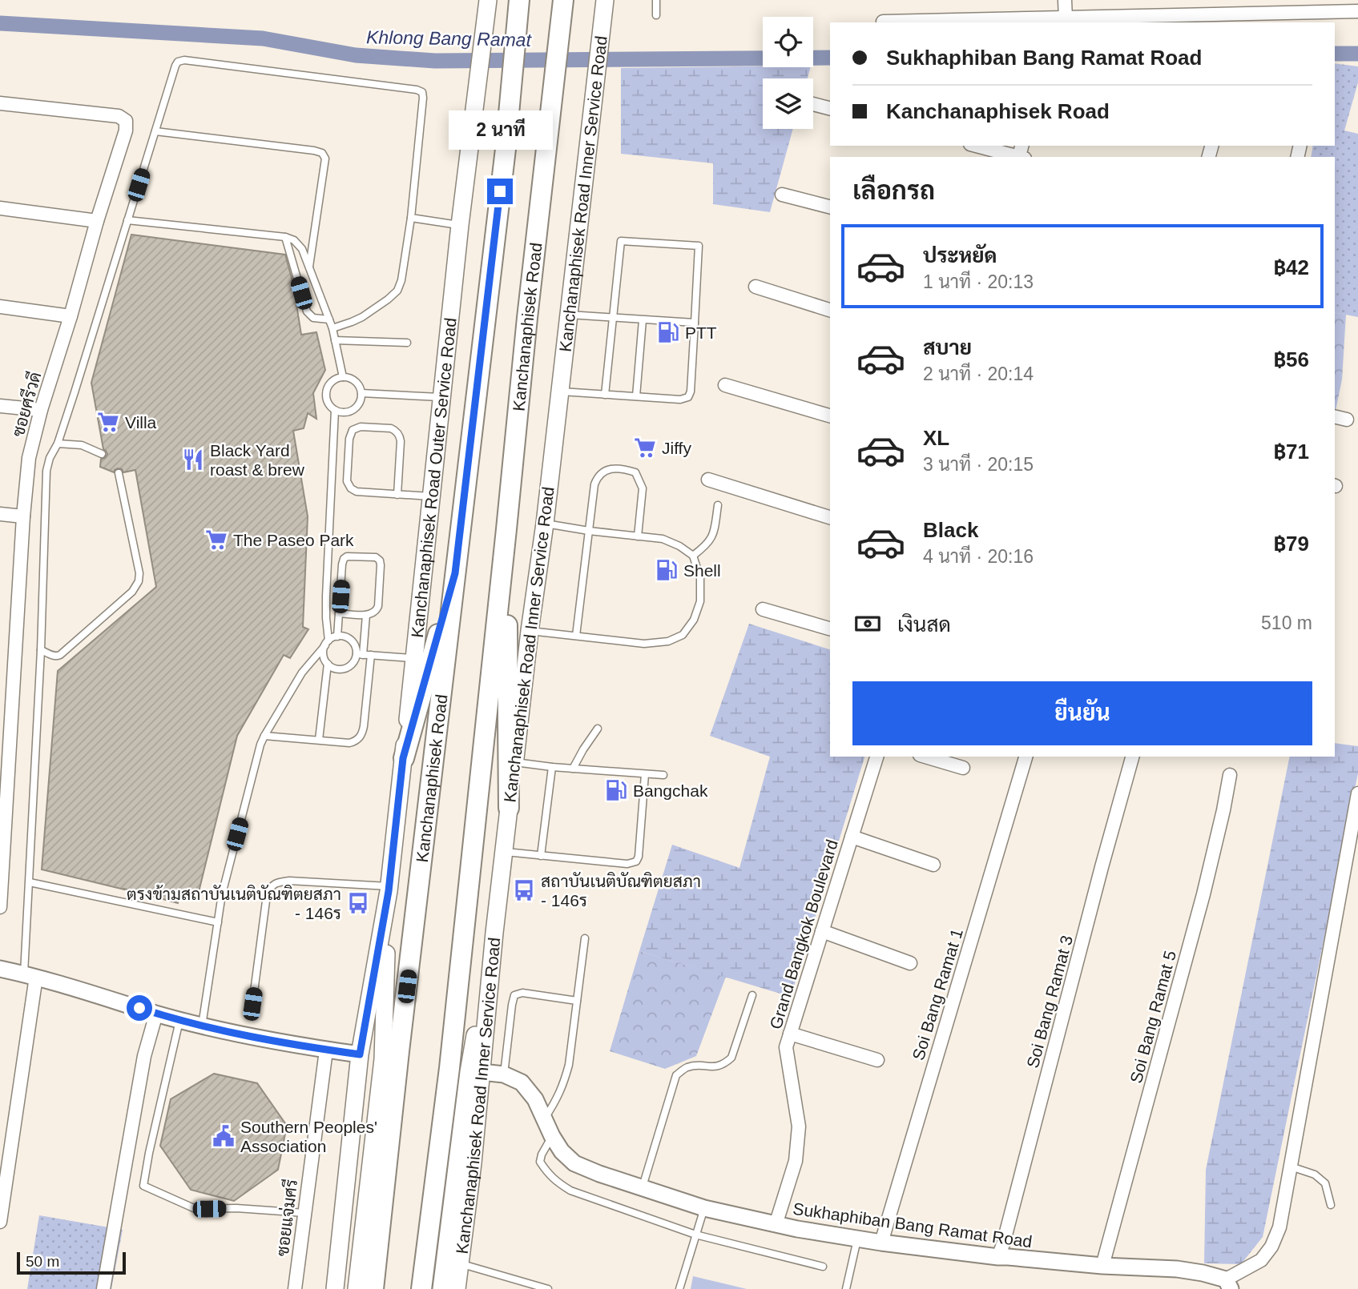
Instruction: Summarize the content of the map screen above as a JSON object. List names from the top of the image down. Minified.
{"streets":{"highway":["Kanchanaphisek Road"],"main road":["Kanchanaphisek Road Inner Service Road","Kanchanaphisek Road Outer Service Road"],"street":["ซอยศรีวดี","Grand Bangkok Boulevard","Soi Bang Ramat 1","Soi Bang Ramat 3","Soi Bang Ramat 5","ซอยแจ่มศรี","Sukhaphiban Bang Ramat Road"]},"crossings":[["Kanchanaphisek Road Inner Service Road","Sukhaphiban Bang Ramat Road"],["Grand Bangkok Boulevard","Sukhaphiban Bang Ramat Road"],["Soi Bang Ramat 1","Sukhaphiban Bang Ramat Road"],["Soi Bang Ramat 3","Sukhaphiban Bang Ramat Road"],["Soi Bang Ramat 5","Sukhaphiban Bang Ramat Road"]],"water":["Khlong Bang Ramat"],"places":{"fuel station":["PTT","Shell","Bangchak"],"supermarket":["Villa","Jiffy","The Paseo Park"],"restaurant":["Black Yard roast & brew"],"bus stop":["สถาบันเนติบัณฑิตยสภา - 146ร","ตรงข้ามสถาบันเนติบัณฑิตยสภา - 146ร"],"public building":["Southern Peoples' Association"]},"scale_bar":"50 m","page":{"banner":["Sukhaphiban Bang Ramat Road","Kanchanaphisek Road"],"bubble":"2 นาที","heading":"เลือกรถ","list":[{"name":"ประหยัด","note":"1 นาที · 20:13","value":"฿42"},{"name":"สบาย","note":"2 นาที · 20:14","value":"฿56"},{"name":"XL","note":"3 นาที · 20:15","value":"฿71"},{"name":"Black","note":"4 นาที · 20:16","value":"฿79"}],"pay":["เงินสด","510 m"],"buttons":"ยืนยัน","scale":"50 m"}}
